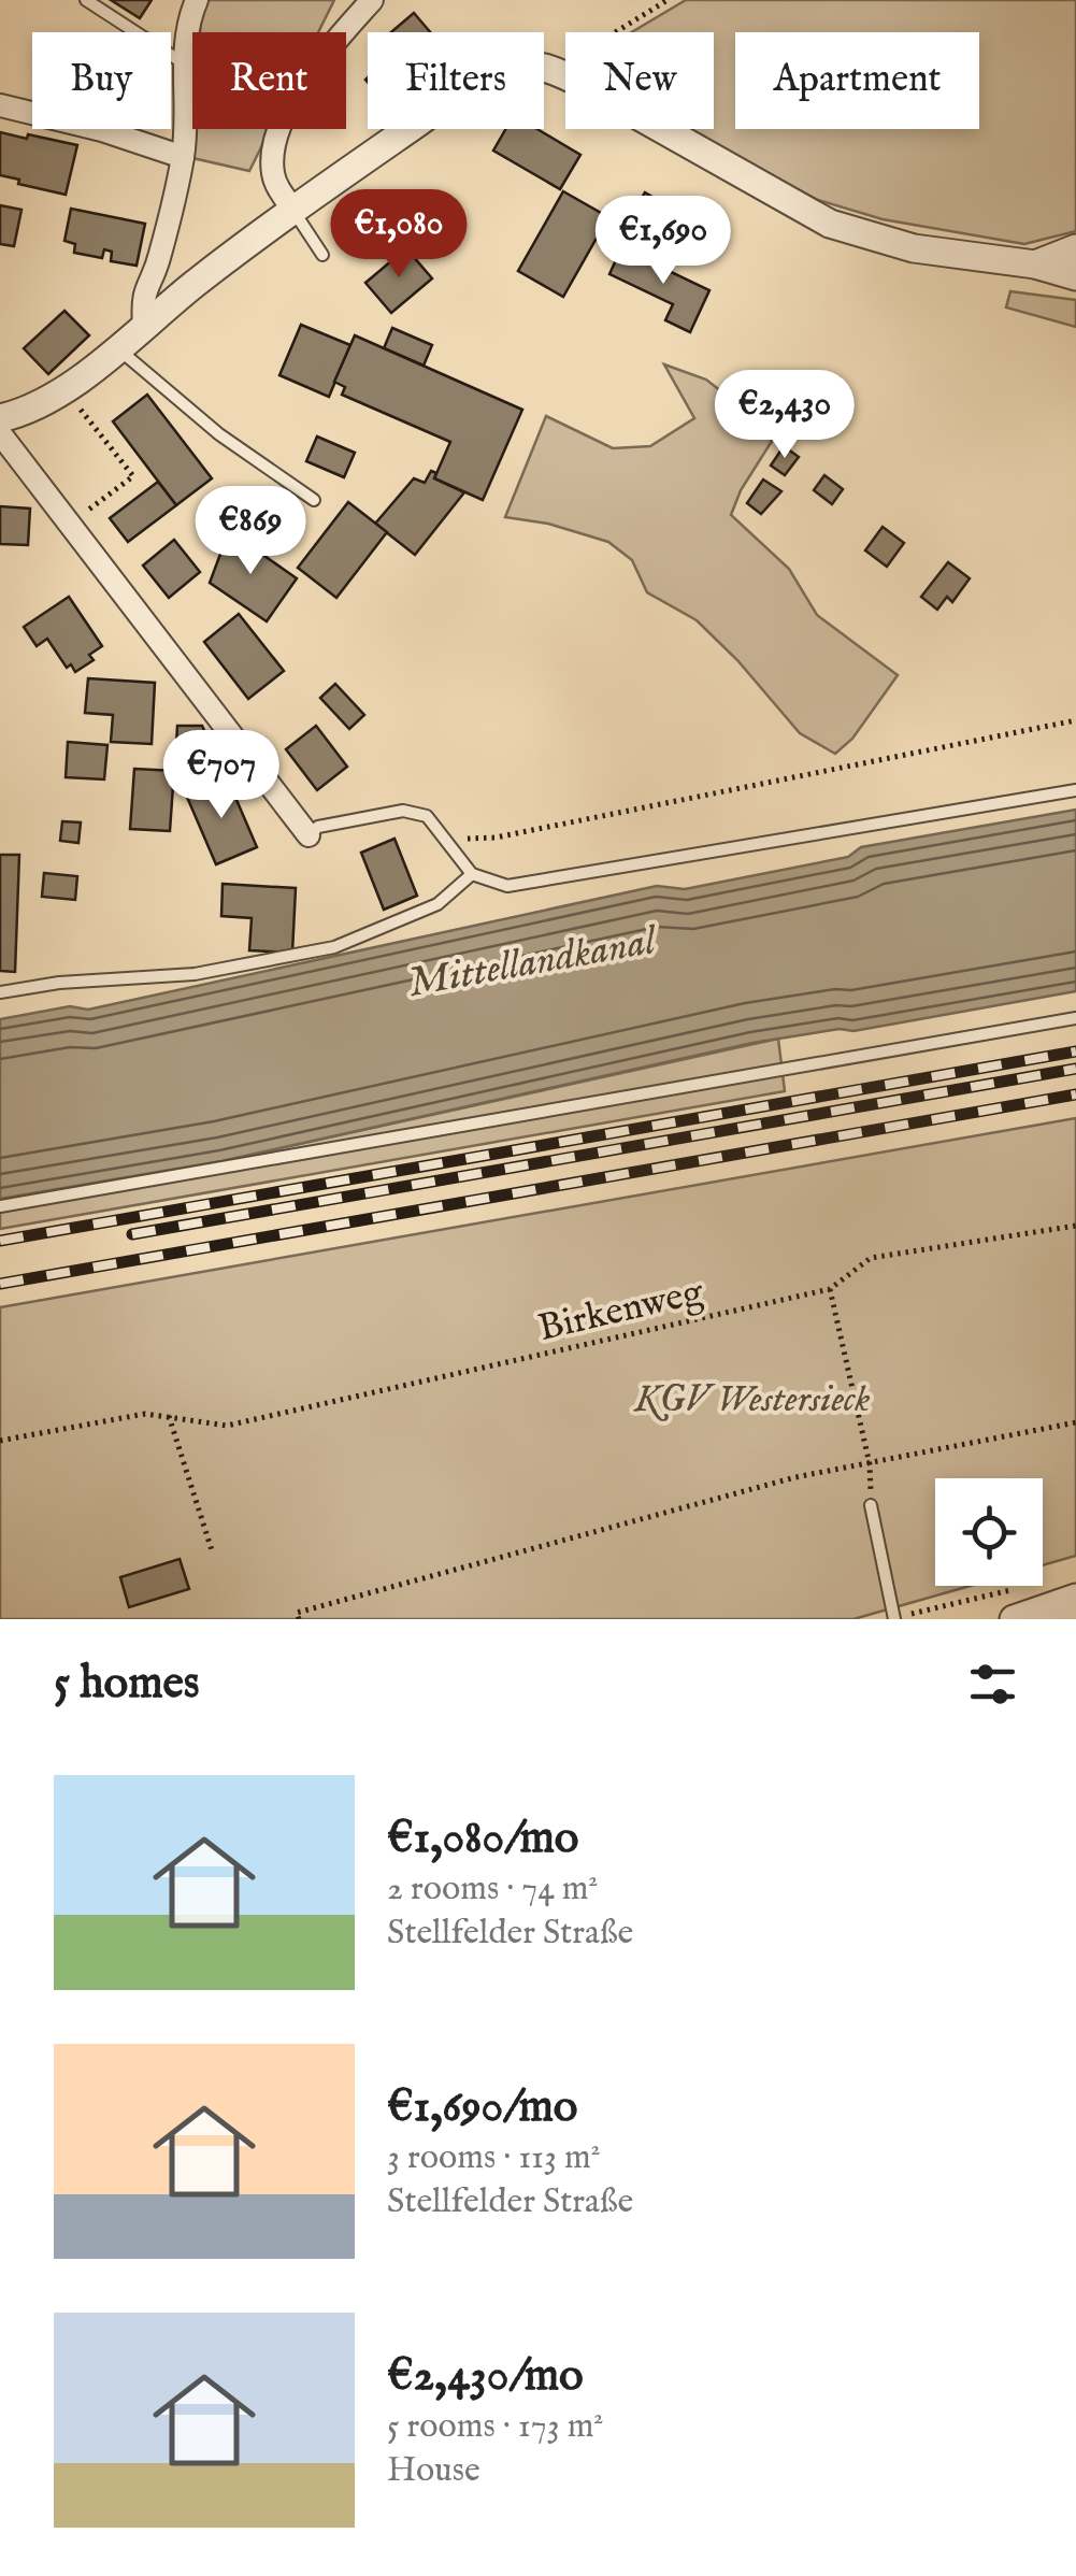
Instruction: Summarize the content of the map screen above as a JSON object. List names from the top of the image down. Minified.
{"streets":{"path":["Birkenweg"]},"water":["Mittellandkanal"],"parks":["KGV Westersieck"],"page":{"chip":["Buy","Rent","Filters","New","Apartment"],"price":["€1,080","€1,690","€2,430","€869","€707"],"heading":"5 homes","list":[{"name":"€1,080/mo","note":"2 rooms · 74 m² · Stellfelder Straße"},{"name":"€1,690/mo","note":"3 rooms · 113 m² · Stellfelder Straße"},{"name":"€2,430/mo","note":"5 rooms · 173 m² · House"}]}}
